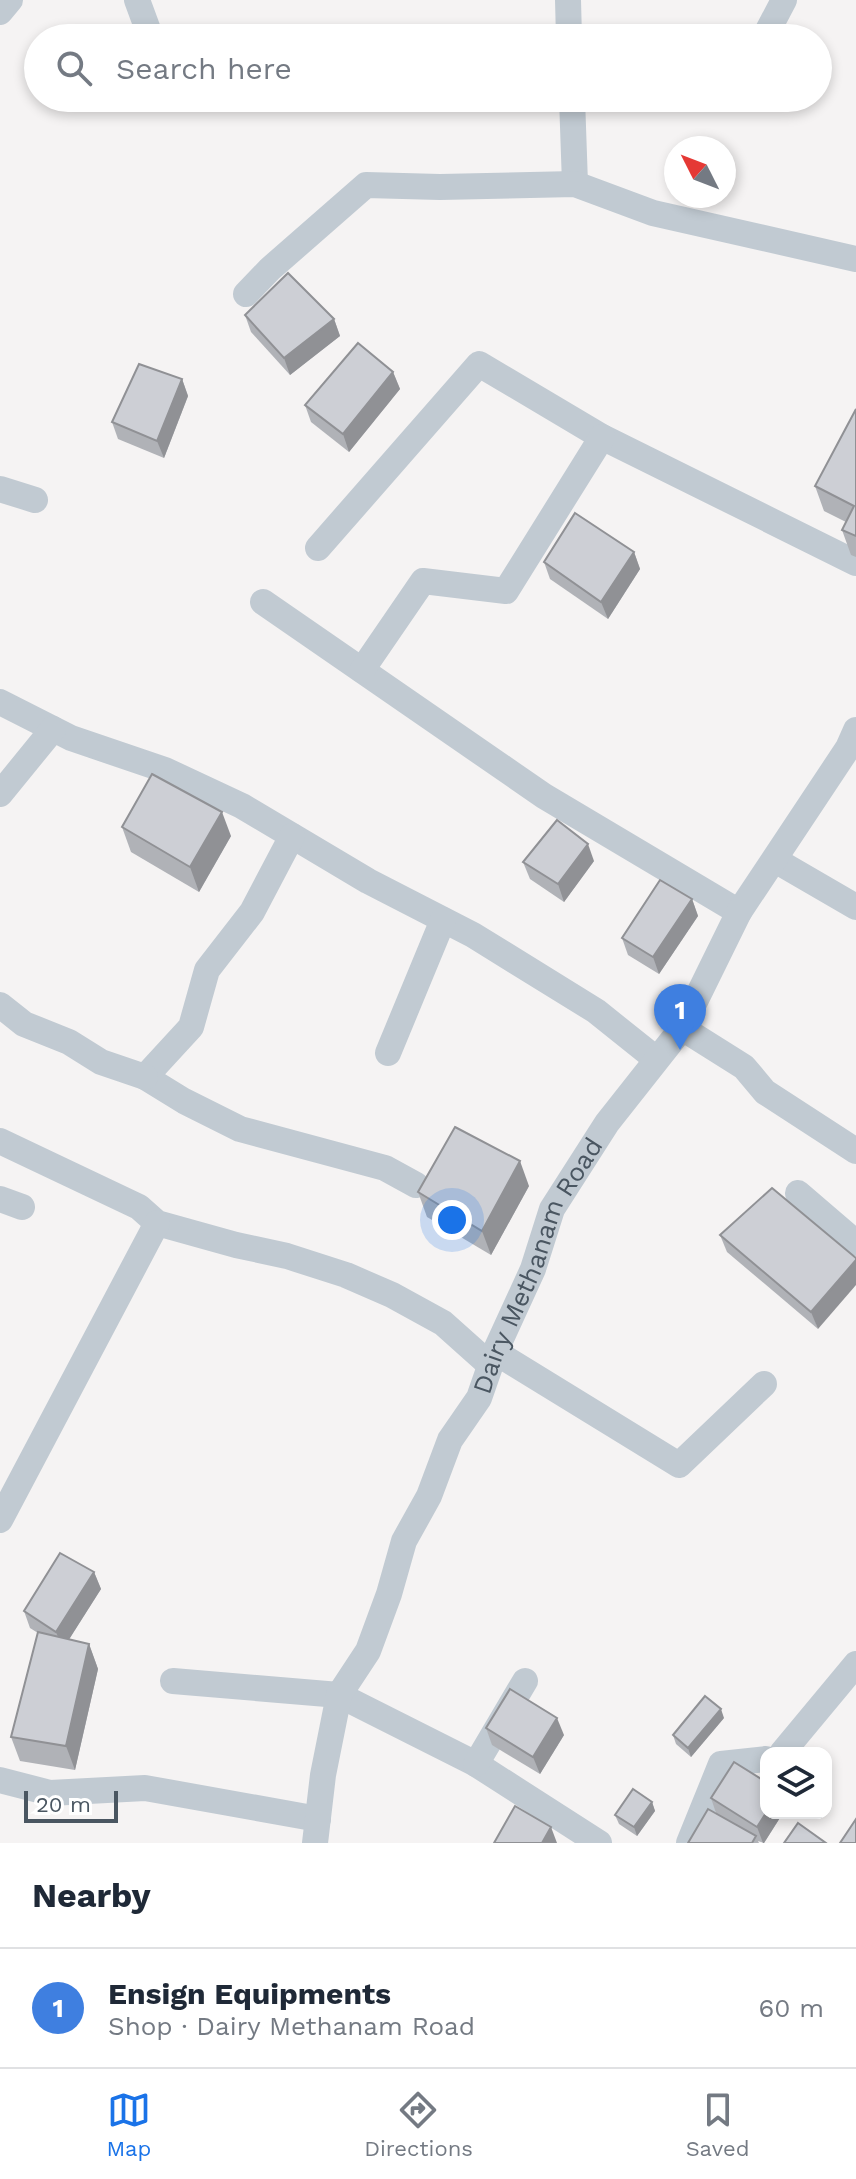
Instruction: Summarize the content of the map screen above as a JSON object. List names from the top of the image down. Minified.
{"streets":{"street":["Dairy Methanam Road"]},"scale_bar":"20 m","north":"top left","page":{"search":"Search here","pins":"1","scale":"20 m","heading":"Nearby","list":[{"mark":"1","name":"Ensign Equipments","note":"Shop · Dairy Methanam Road","value":"60 m"}],"nav":["Map","Directions","Saved"]}}
